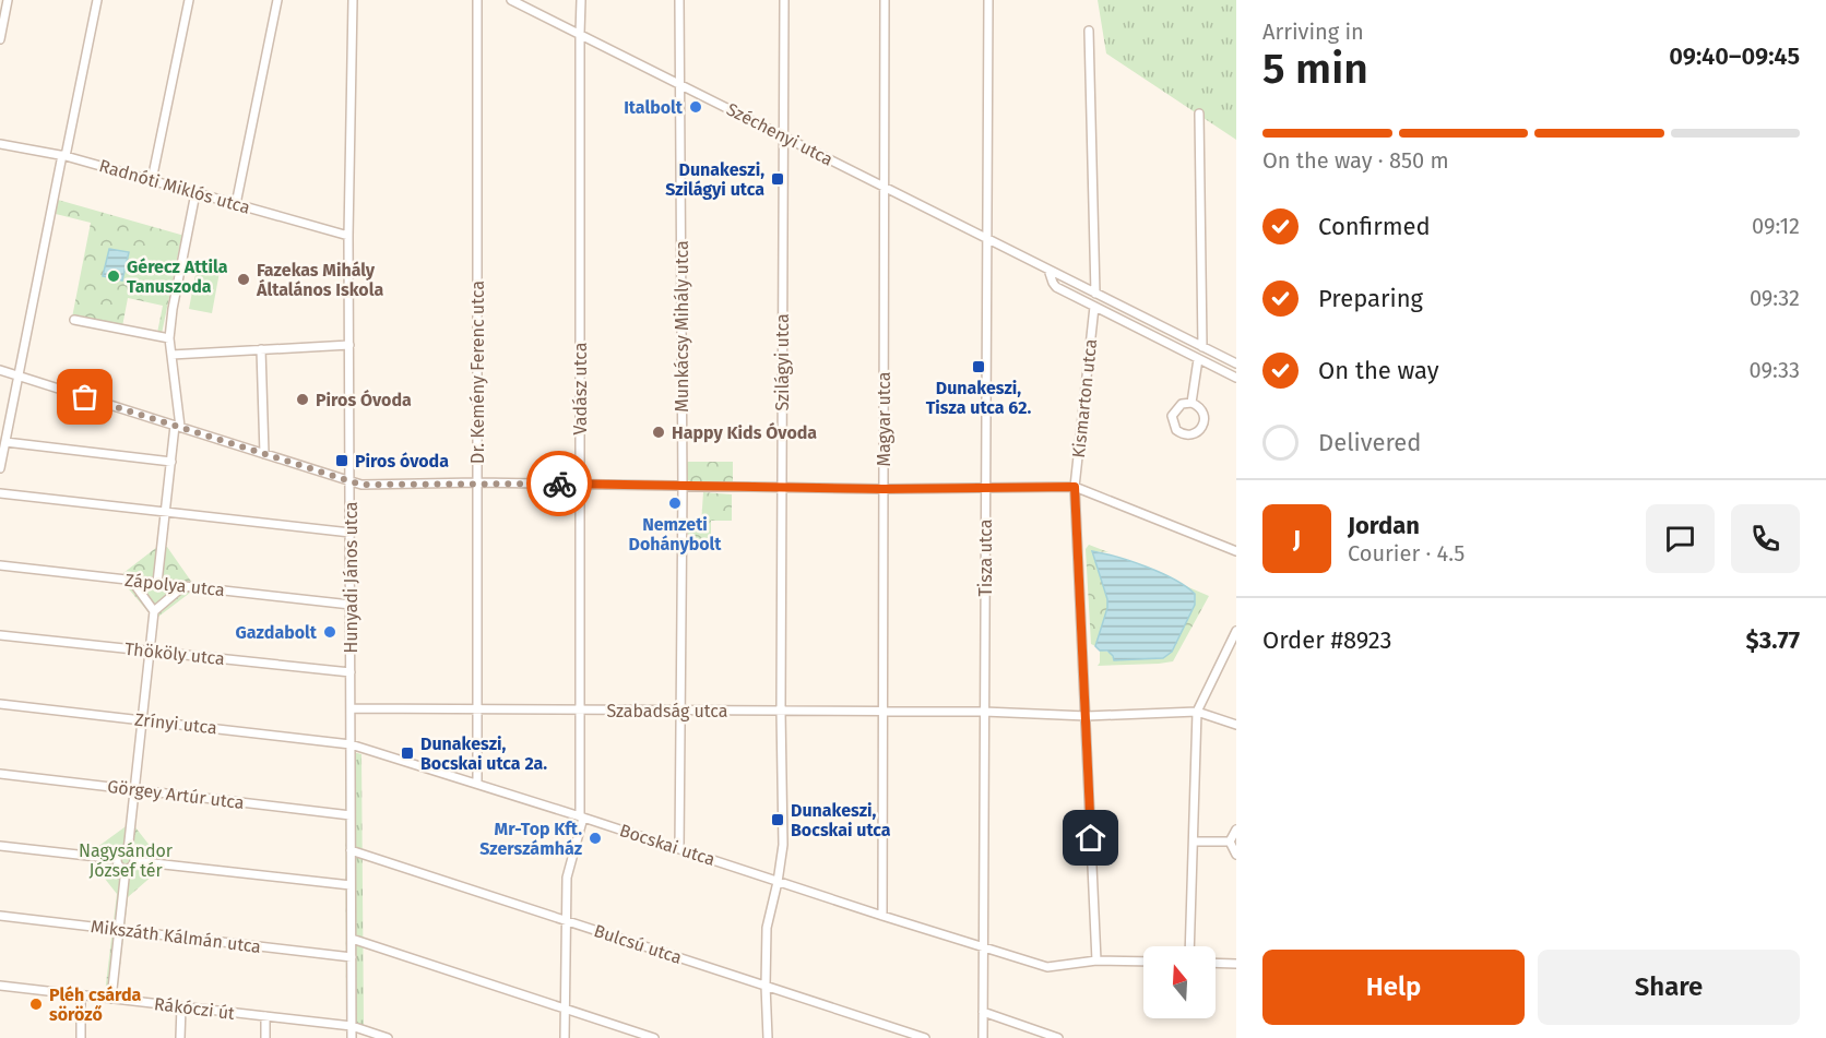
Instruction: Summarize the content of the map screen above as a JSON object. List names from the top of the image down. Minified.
{"streets":{"street":["Széchenyi utca","Radnóti Miklós utca","Munkácsy Mihály utca","Szilágyi utca","Dr. Kemény Ferenc utca","Vadász utca","Kismarton utca","Magyar utca","Tisza utca","Hunyadi János utca","Zápolya utca","Thököly utca","Szabadság utca","Zrínyi utca","Görgey Artúr utca","Bocskai utca","Mikszáth Kálmán utca","Bulcsú utca","Rákóczi út"]},"crossings":[["Széchenyi utca","Munkácsy Mihály utca"],["Széchenyi utca","Szilágyi utca"],["Széchenyi utca","Vadász utca"],["Széchenyi utca","Kismarton utca"],["Széchenyi utca","Magyar utca"],["Széchenyi utca","Tisza utca"],["Radnóti Miklós utca","Hunyadi János utca"],["Munkácsy Mihály utca","Szabadság utca"],["Munkácsy Mihály utca","Bocskai utca"],["Szilágyi utca","Szabadság utca"],["Szilágyi utca","Bocskai utca"],["Szilágyi utca","Bulcsú utca"],["Dr. Kemény Ferenc utca","Szabadság utca"],["Dr. Kemény Ferenc utca","Bocskai utca"],["Vadász utca","Szabadság utca"],["Vadász utca","Bocskai utca"],["Vadász utca","Bulcsú utca"],["Kismarton utca","Szabadság utca"],["Kismarton utca","Bocskai utca"],["Magyar utca","Szabadság utca"],["Magyar utca","Bocskai utca"],["Tisza utca","Szabadság utca"],["Tisza utca","Bocskai utca"],["Hunyadi János utca","Zápolya utca"],["Hunyadi János utca","Thököly utca"],["Hunyadi János utca","Szabadság utca"],["Hunyadi János utca","Zrínyi utca"],["Hunyadi János utca","Görgey Artúr utca"],["Hunyadi János utca","Bocskai utca"],["Hunyadi János utca","Mikszáth Kálmán utca"],["Hunyadi János utca","Bulcsú utca"],["Hunyadi János utca","Rákóczi út"],["Zrínyi utca","Bocskai utca"]],"parks":["Nagysándor József tér"],"places":{"other":["Italbolt","Gérecz Attila Tanuszoda","Fazekas Mihály Általános Iskola","Piros Óvoda","Happy Kids Óvoda","Nemzeti Dohánybolt","Gazdabolt","Mr-Top Kft. Szerszámház","Pléh csárda söröző"],"transit":["Dunakeszi, Szilágyi utca","Dunakeszi, Tisza utca 62.","Piros óvoda","Dunakeszi, Bocskai utca 2a.","Dunakeszi, Bocskai utca"]},"north":"top","page":{"heading":["5 min","Arriving in","09:40–09:45"],"panel":["Jordan","Courier · 4.5","Order #8923","$3.77"],"bar":"On the way · 850 m","list":[["Confirmed","09:12"],["Preparing","09:32"],["On the way","09:33"],"Delivered"],"round":"J","buttons":["Help","Share"]}}
